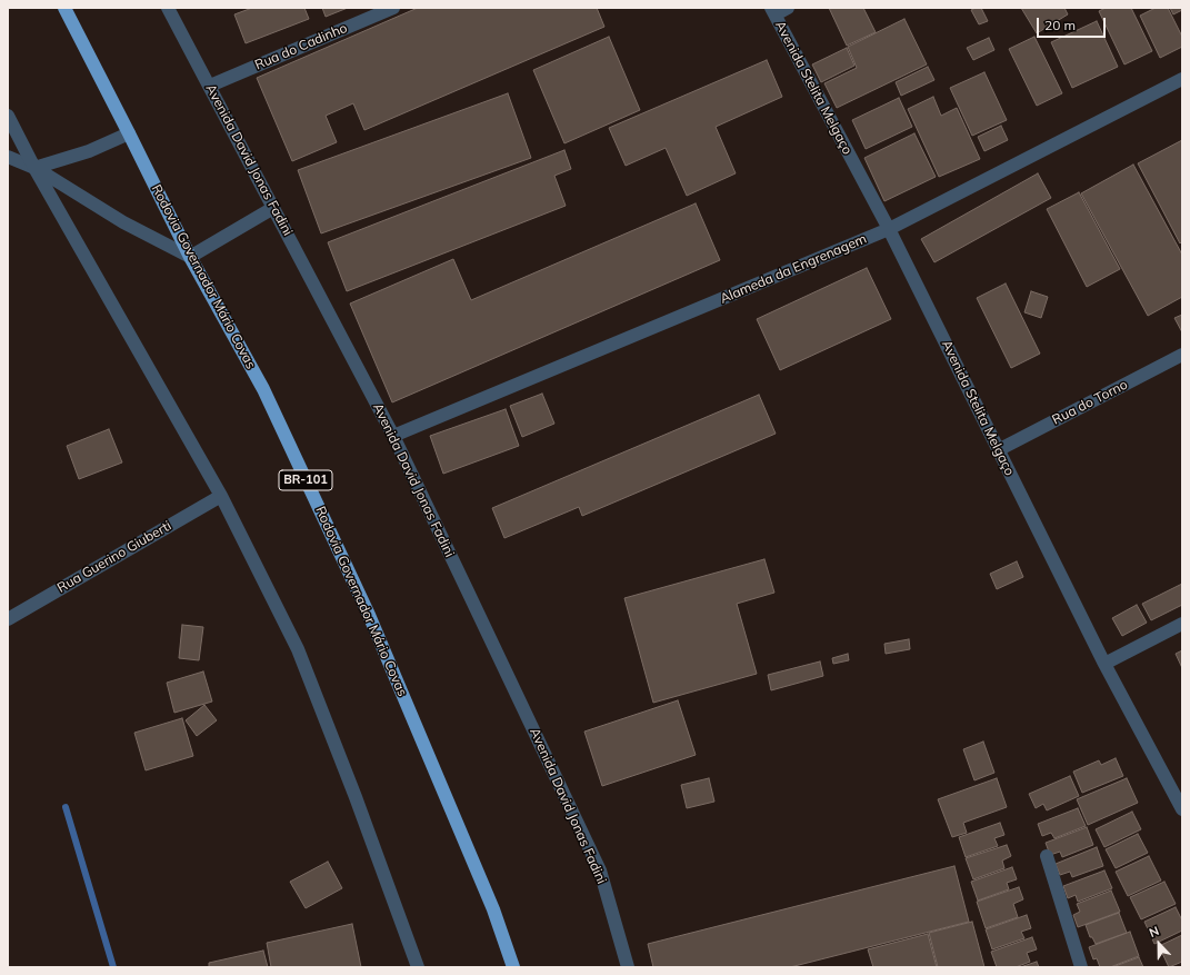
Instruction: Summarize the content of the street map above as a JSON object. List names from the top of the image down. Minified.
{"streets":{"highway":["Rodovia Governador Mário Covas","BR-101"],"street":["Rua do Cadinho","Avenida Stelita Melgaço","Avenida David Jonas Fadini","Alameda da Engrenagem","Rua do Torno","Rua Guerino Giuberti"]},"crossings":[["Rua do Cadinho","Avenida David Jonas Fadini"],["Avenida Stelita Melgaço","Alameda da Engrenagem"],["Avenida Stelita Melgaço","Rua do Torno"],["Avenida David Jonas Fadini","Alameda da Engrenagem"]],"scale_bar":"20 m","north":"top"}
